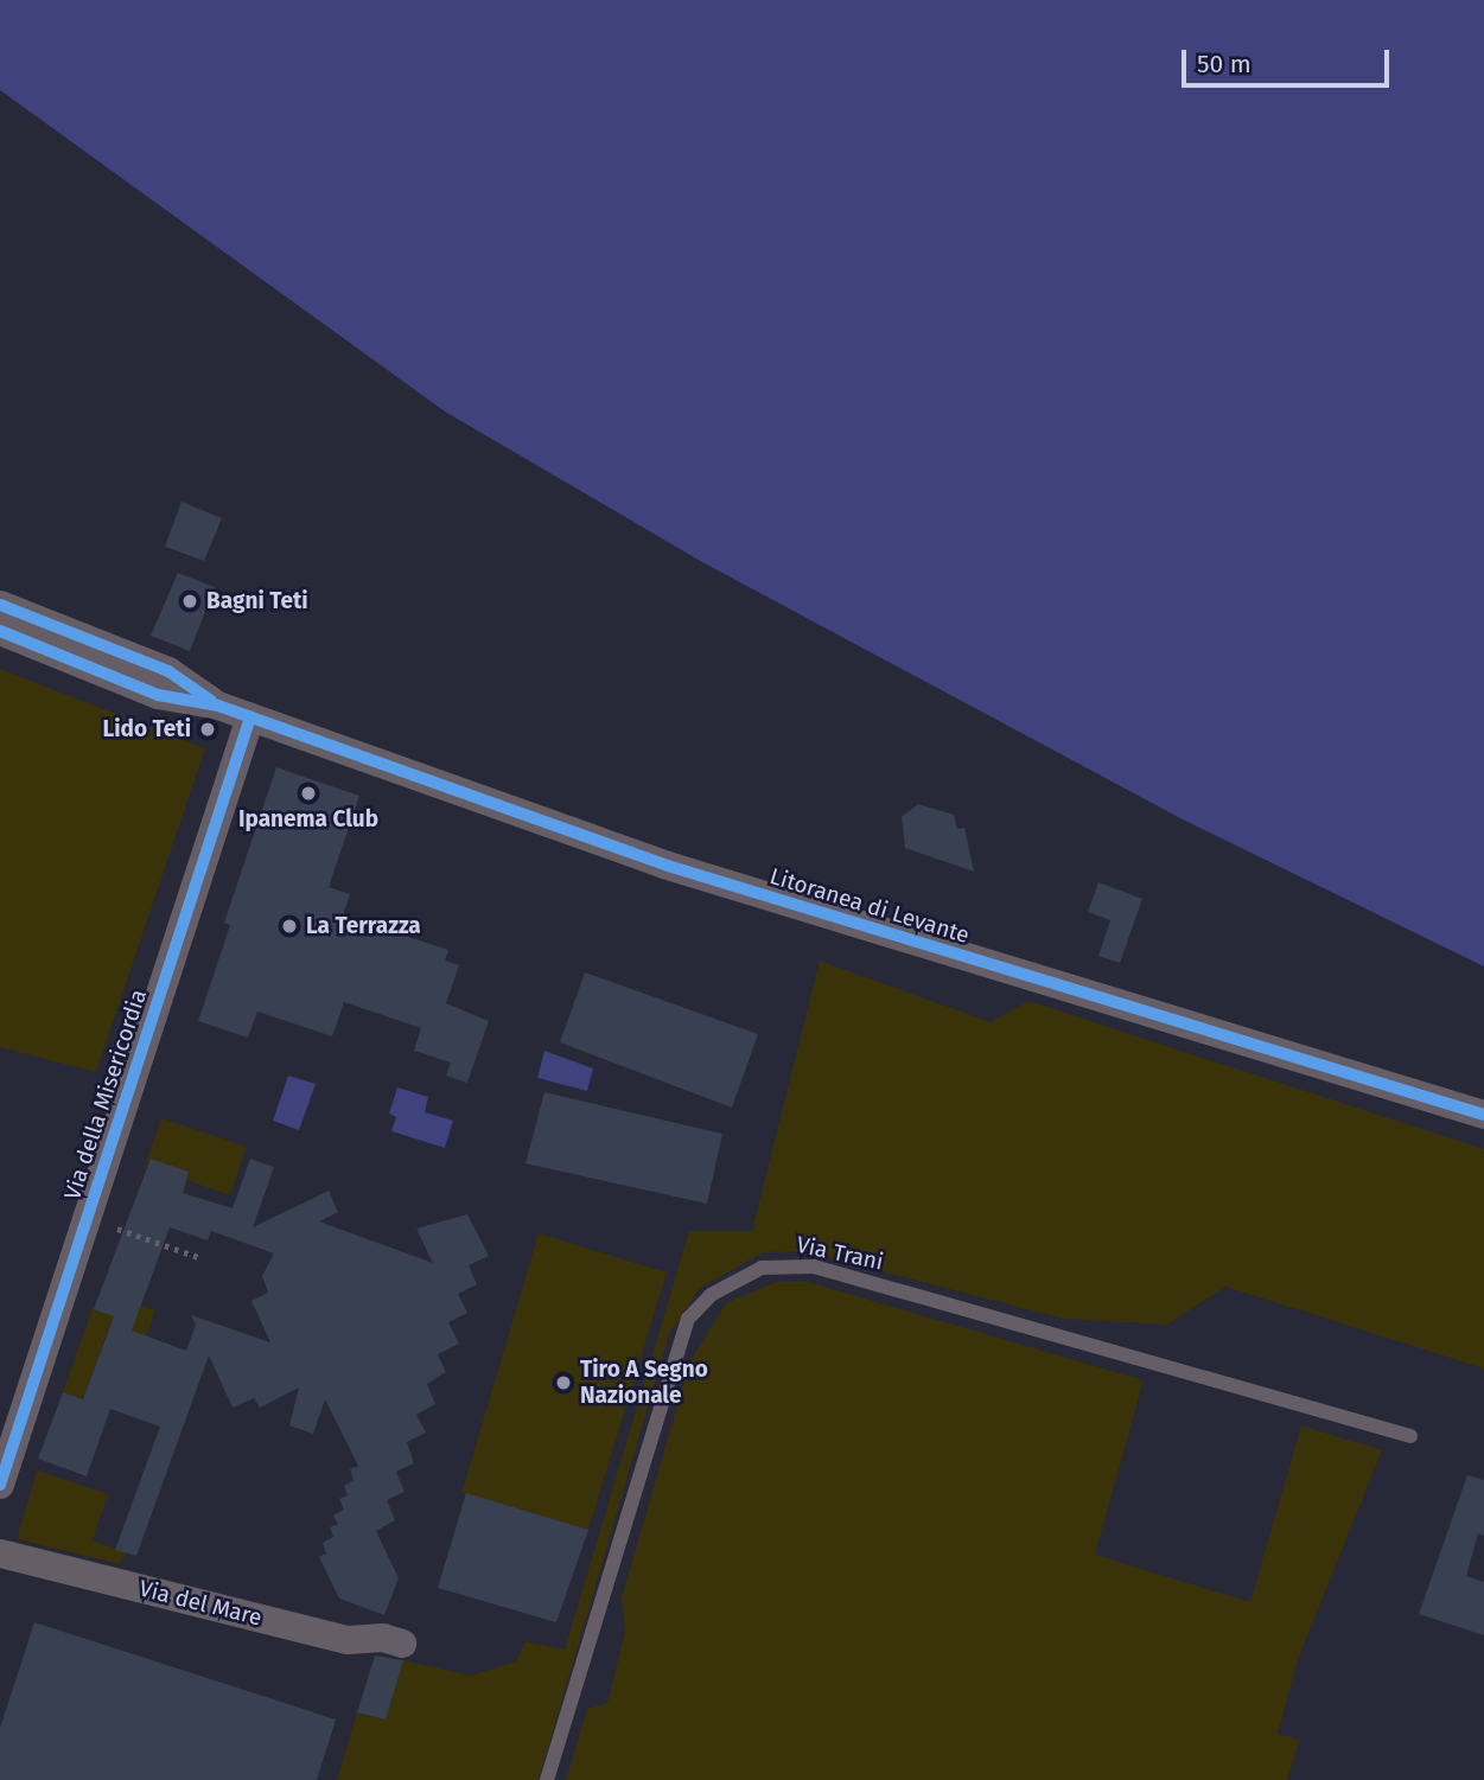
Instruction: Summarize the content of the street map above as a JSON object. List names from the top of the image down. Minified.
{"streets":{"street":["Litoranea di Levante","Via della Misericordia","Via del Mare"],"lane":["Via Trani"]},"crossings":[["Litoranea di Levante","Via della Misericordia"]],"places":["Bagni Teti","Lido Teti","Ipanema Club","La Terrazza","Tiro A Segno Nazionale"],"scale_bar":"50 m"}
